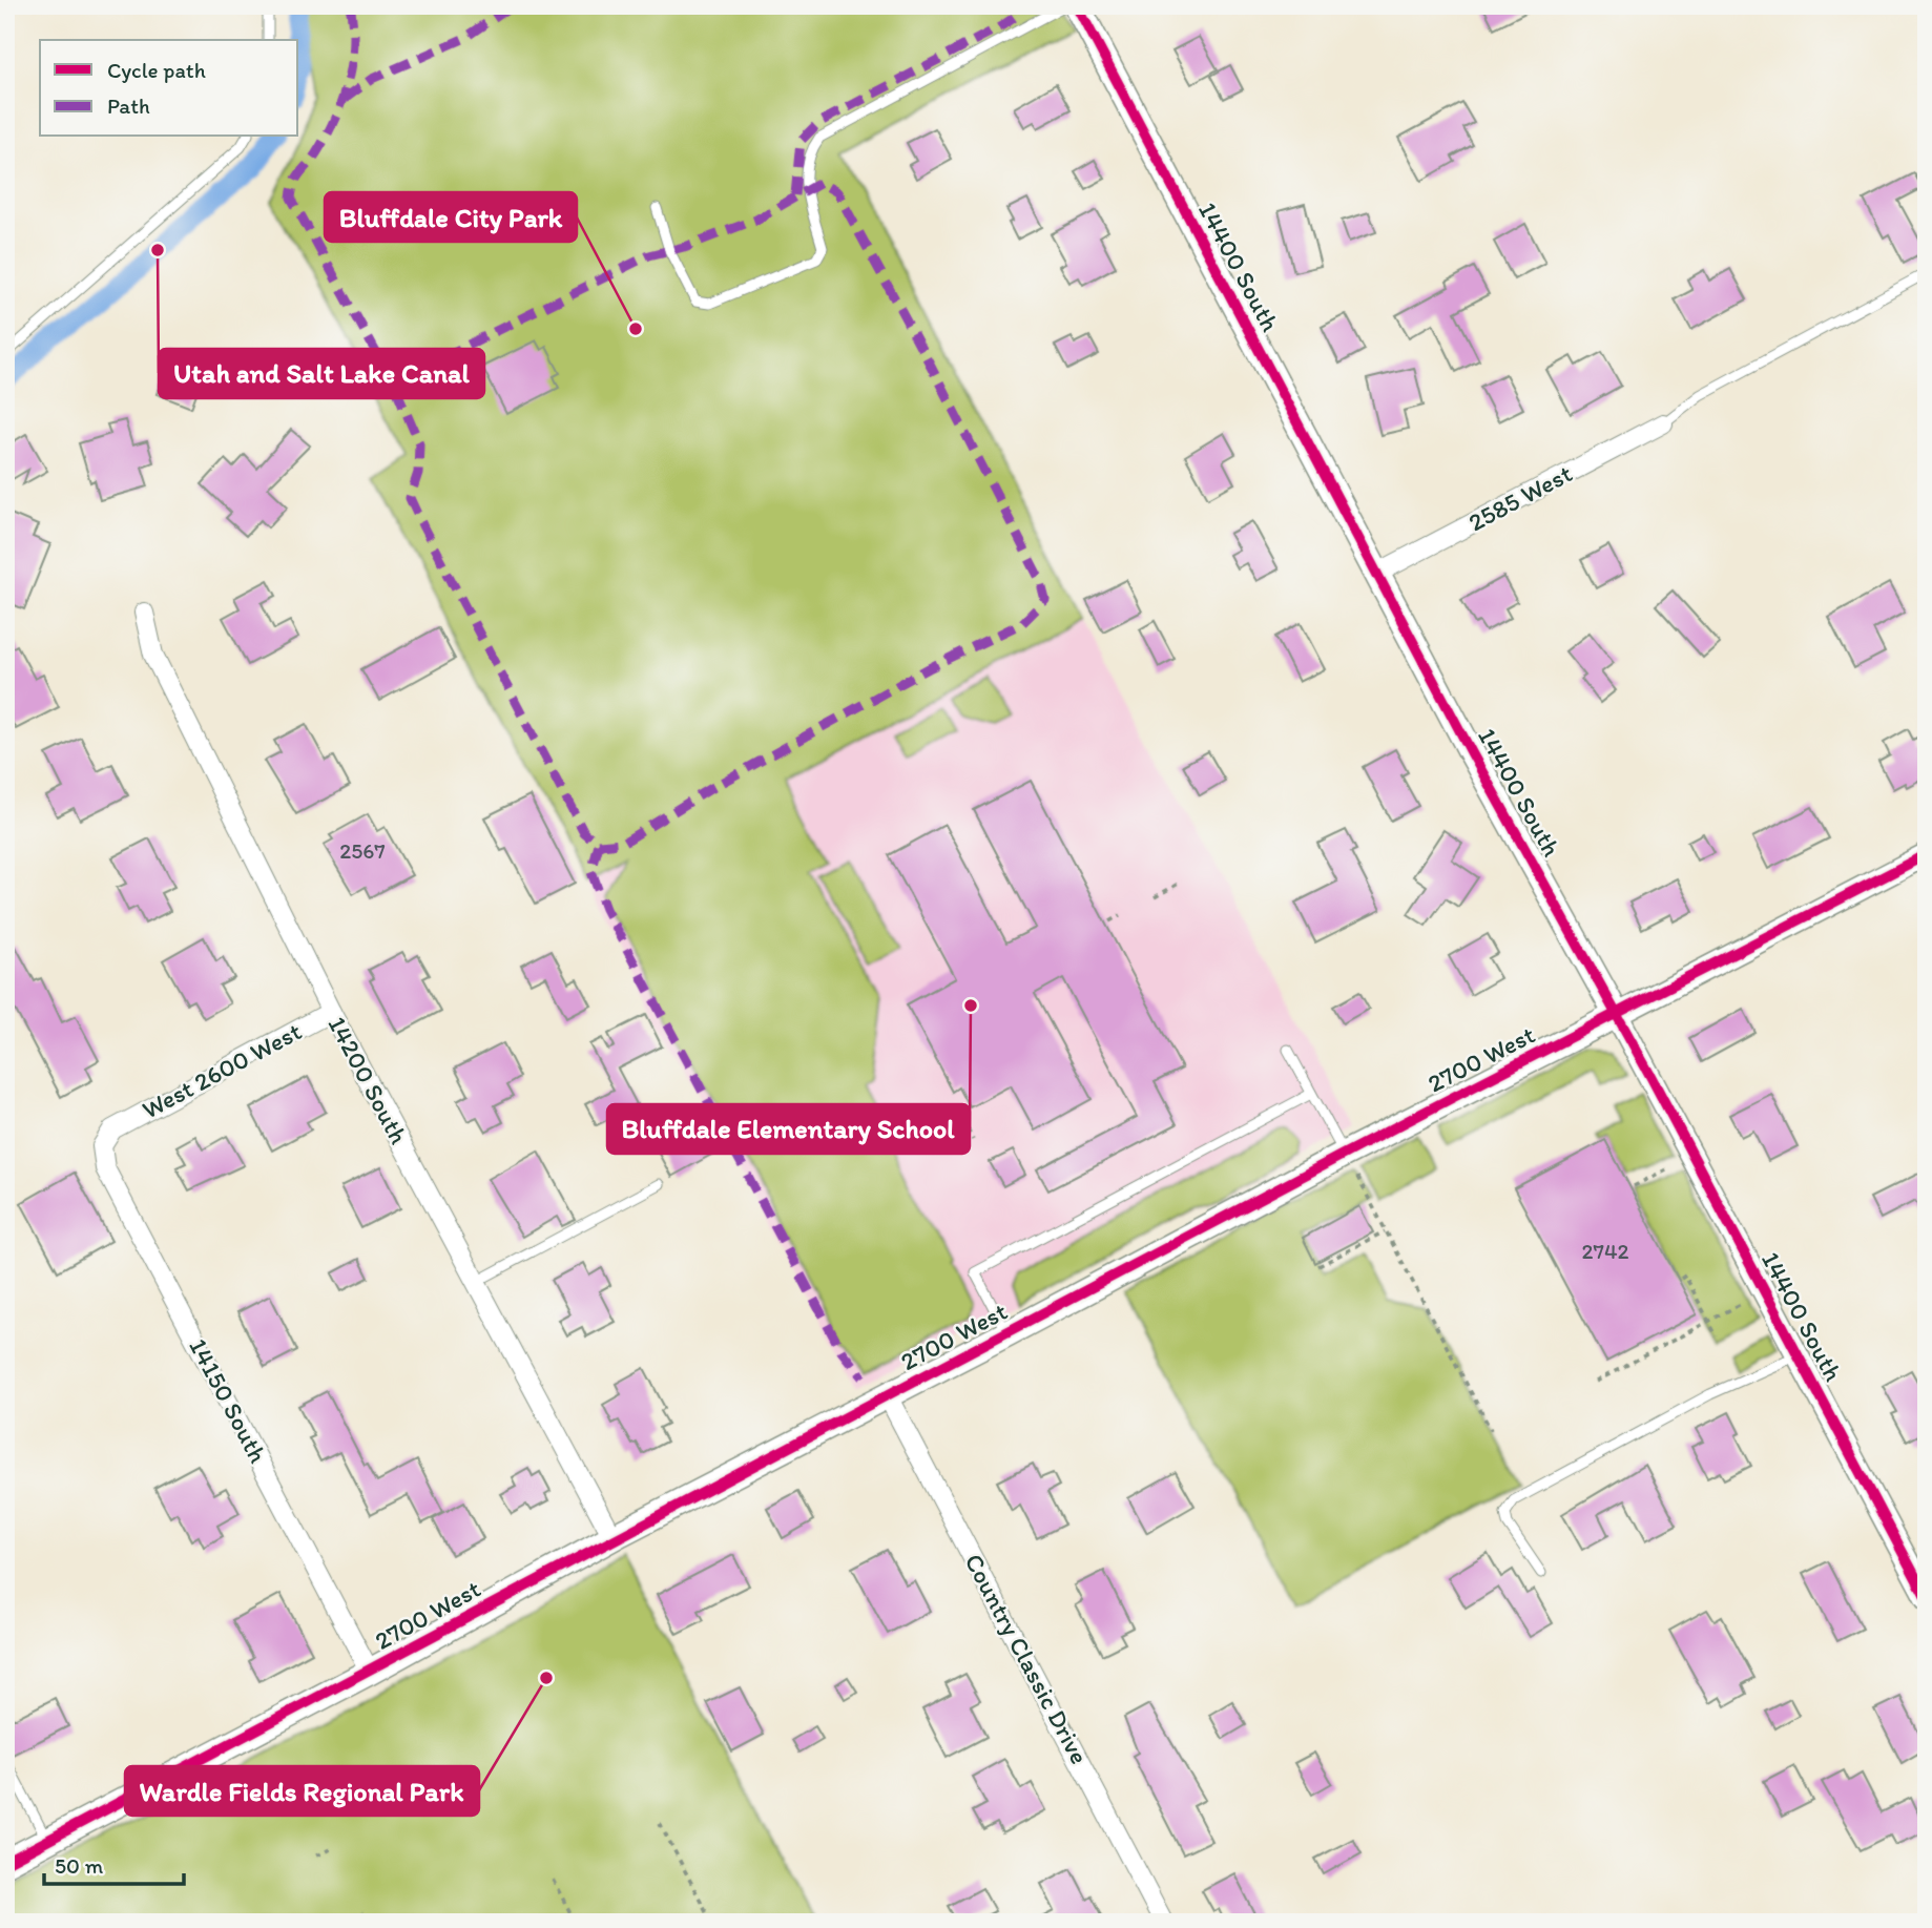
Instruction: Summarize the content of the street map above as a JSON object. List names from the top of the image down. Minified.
{"streets":{"main road":["14400 South","2700 West"],"street":["2585 West","West 2600 West","14200 South","14150 South","Country Classic Drive"]},"crossings":[["14400 South","2585 West"],["14400 South","2700 West"],["2700 West","14200 South"],["2700 West","14150 South"],["2700 West","Country Classic Drive"],["West 2600 West","14200 South"],["West 2600 West","14150 South"]],"places":["Utah and Salt Lake Canal","Bluffdale City Park","Bluffdale Elementary School","Wardle Fields Regional Park"],"house_numbers":["2567","2742"],"legend":["Cycle path","Path"],"scale_bar":"50 m"}
